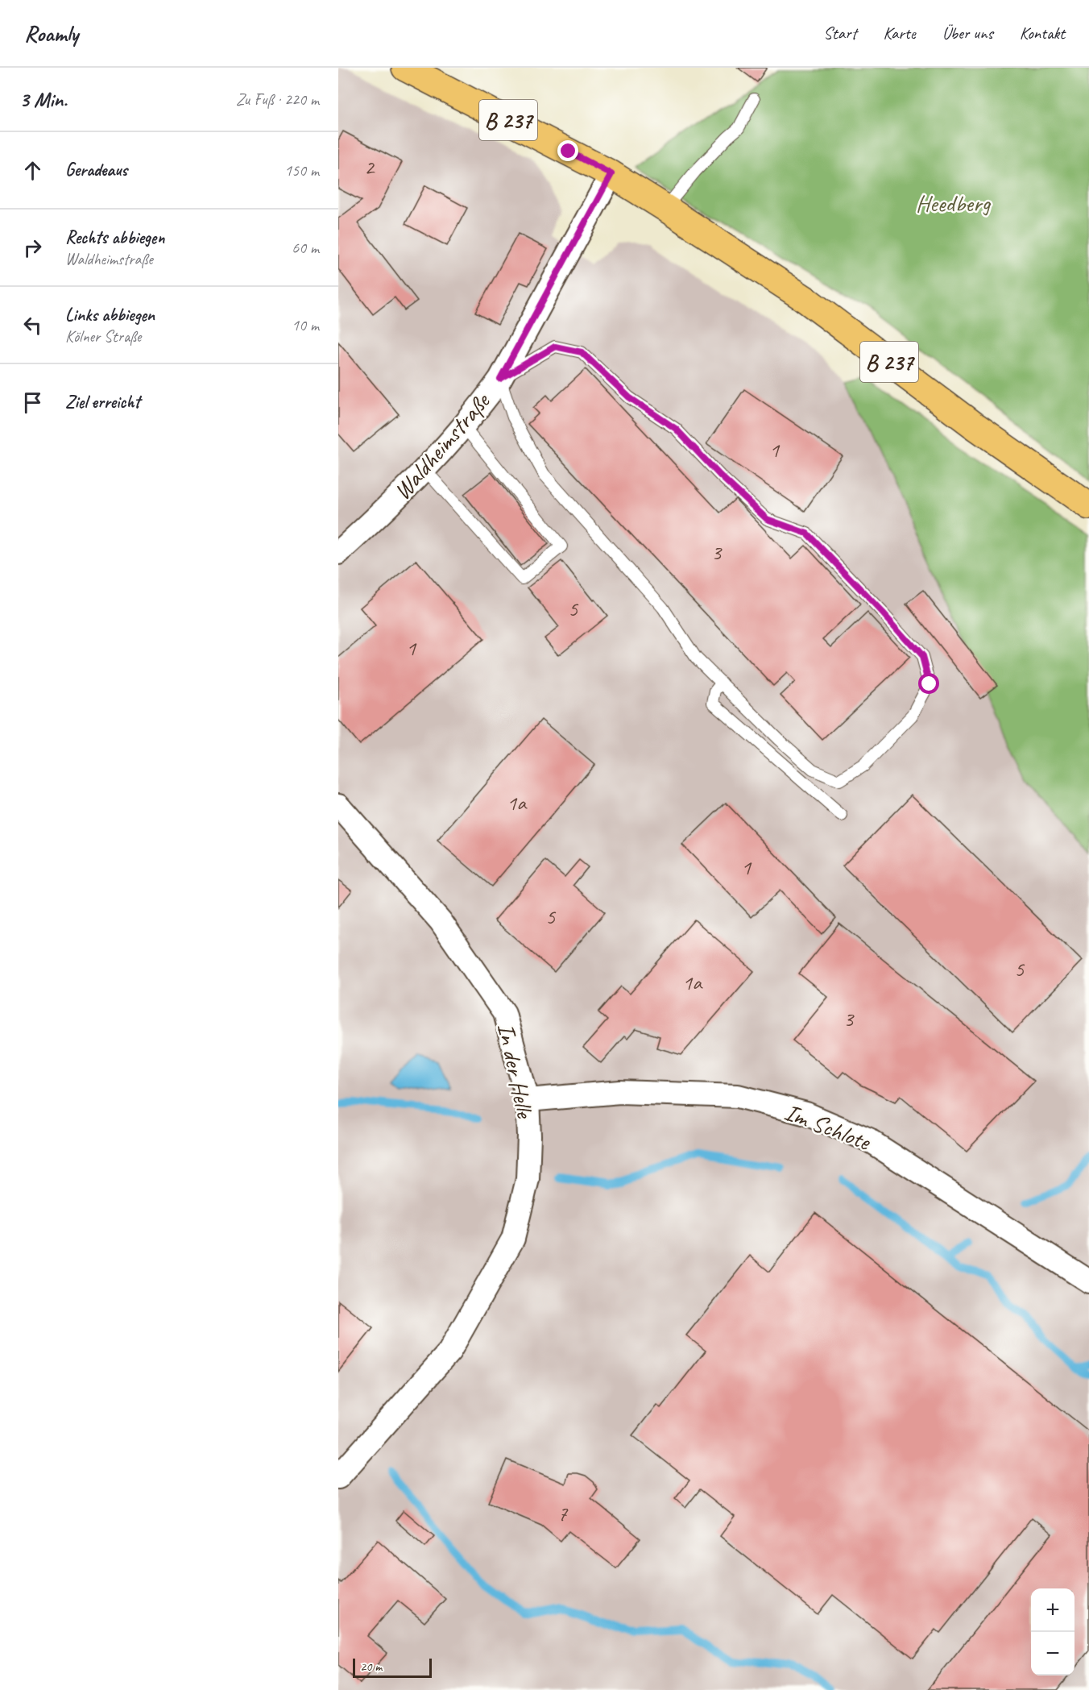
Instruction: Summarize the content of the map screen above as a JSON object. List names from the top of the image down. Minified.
{"streets":{"main road":["B 237"],"street":["Waldheimstraße","In der Helle","Im Schlote"]},"crossings":[["B 237","Waldheimstraße"],["In der Helle","Im Schlote"]],"parks":["Heedberg"],"house_numbers":["2","1","3","5","1","1a","1","5","5","1a","3","7"],"scale_bar":"20 m","page":{"header":"Roamly","nav":["Start","Karte","Über uns","Kontakt"],"heading":["3 Min.","Zu Fuß · 220 m"],"list":[["Geradeaus","150 m"],["Rechts abbiegen","Waldheimstraße","60 m"],["Links abbiegen","Kölner Straße","10 m"],"Ziel erreicht"],"map_buttons":["+","−"],"scale":"20 m"}}
